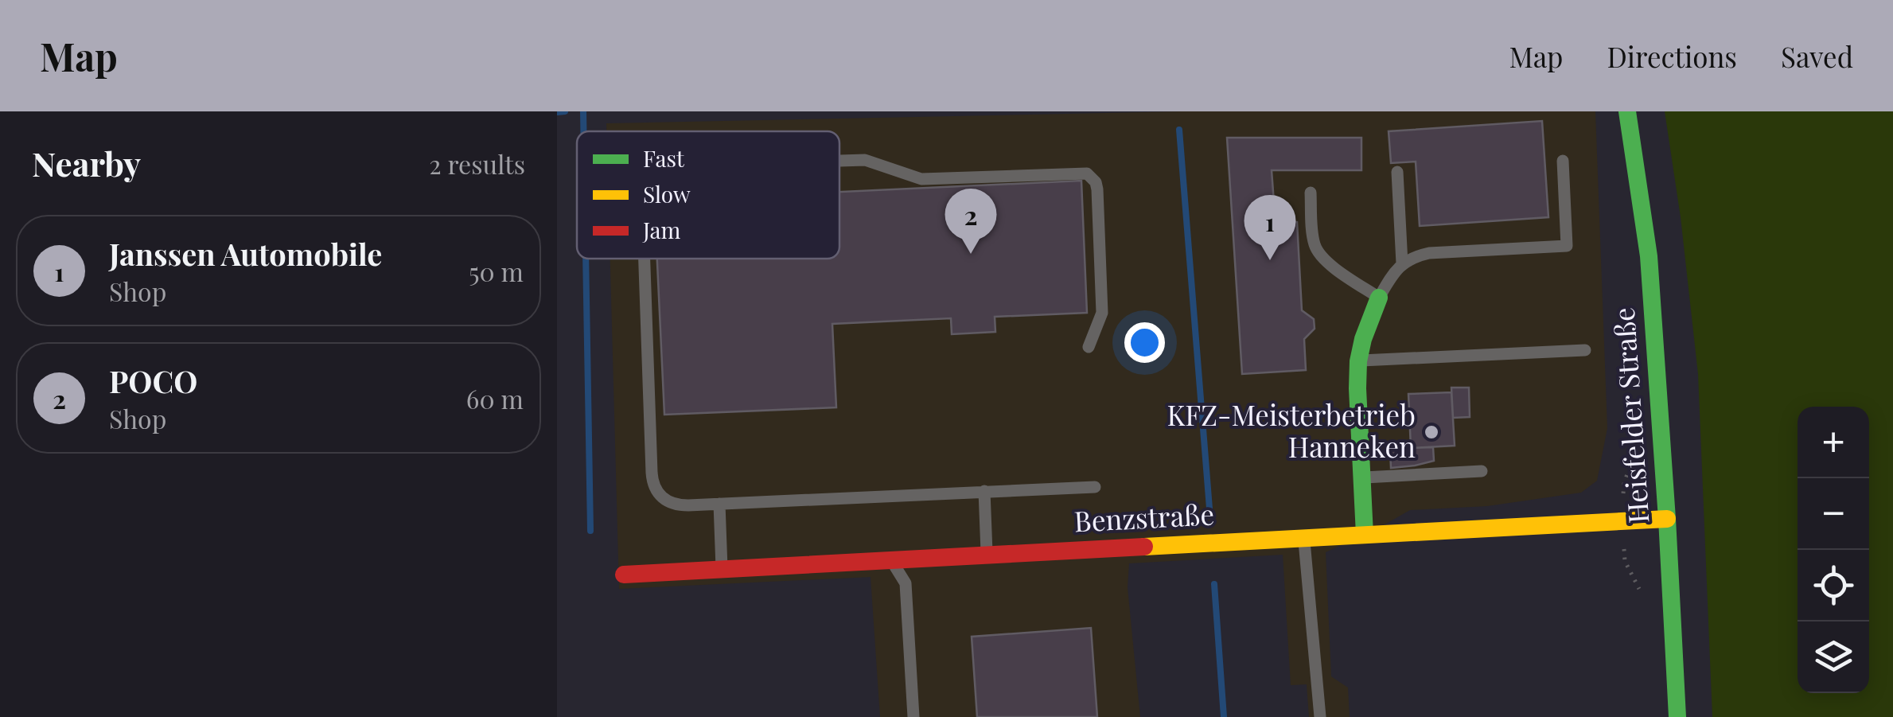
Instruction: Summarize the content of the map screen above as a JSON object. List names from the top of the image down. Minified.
{"streets":{"street":["Heisfelder Straße","Benzstraße"]},"crossings":[["Heisfelder Straße","Benzstraße"]],"places":["KFZ-Meisterbetrieb Hanneken"],"legend":["Fast","Slow","Jam"],"page":{"header":"Map","nav":["Map","Directions","Saved"],"heading":["Nearby","2 results"],"pins":["2","1"],"list":[{"mark":"1","name":"Janssen Automobile","note":"Shop","value":"50 m"},{"mark":"2","name":"POCO","note":"Shop","value":"60 m"}],"map_buttons":["+","−"]}}
